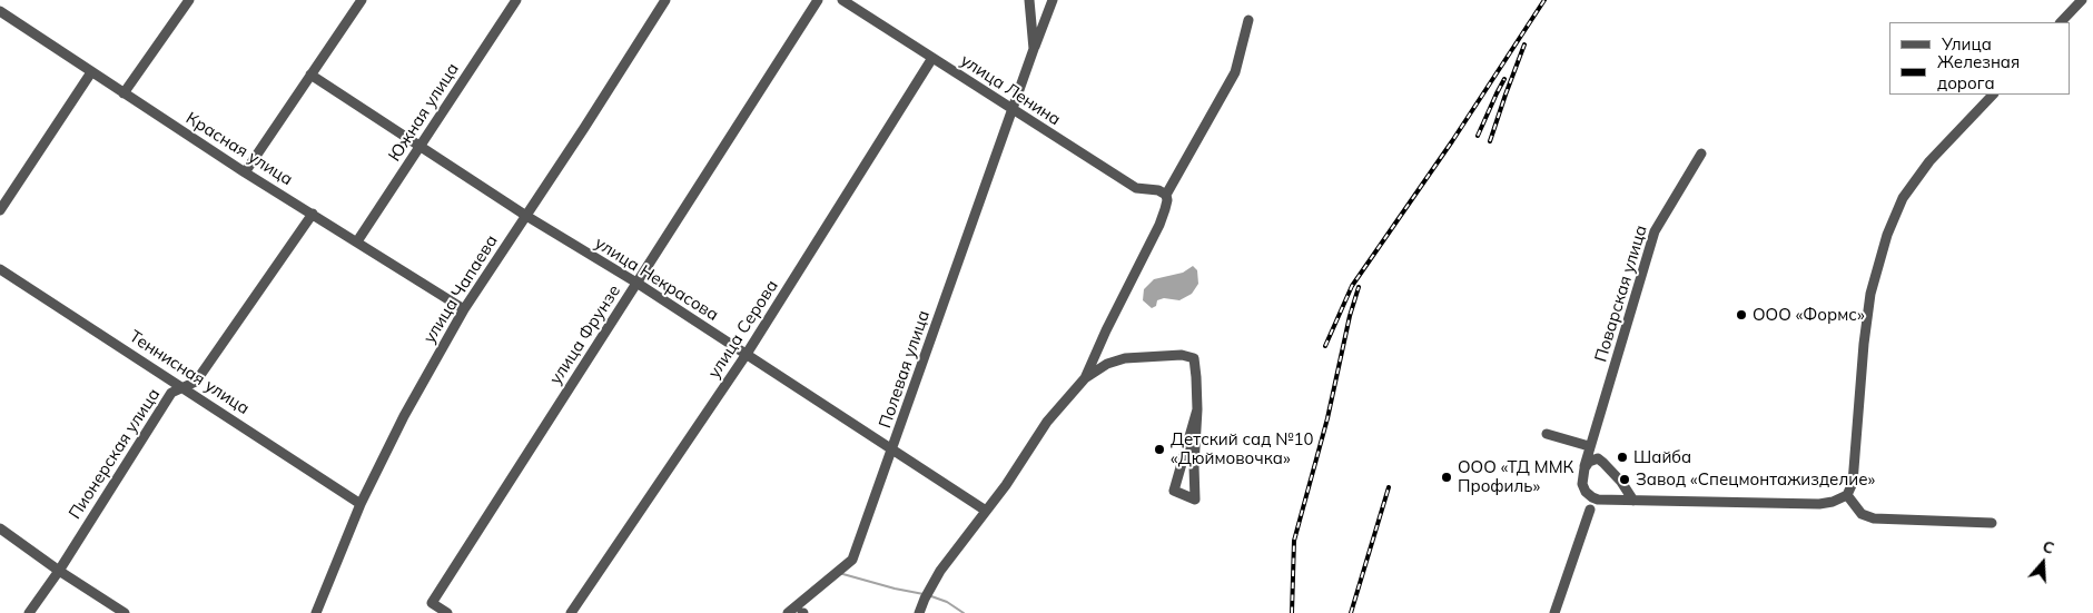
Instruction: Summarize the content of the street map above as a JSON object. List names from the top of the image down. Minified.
{"streets":{"street":["улица Ленина","Южная улица","Красная улица","улица Некрасова","улица Чапаева","Поварская улица","улица Серова","улица Фрунзе","Полевая улица","Теннисная улица","Пионерская улица"]},"crossings":[["улица Ленина","улица Серова"],["улица Ленина","Полевая улица"],["Южная улица","Красная улица"],["Южная улица","улица Некрасова"],["Красная улица","улица Чапаева"],["Красная улица","Пионерская улица"],["улица Некрасова","улица Чапаева"],["улица Некрасова","улица Серова"],["улица Некрасова","улица Фрунзе"],["улица Некрасова","Полевая улица"],["улица Чапаева","Теннисная улица"],["Теннисная улица","Пионерская улица"]],"places":["ООО «Формс»","Детский сад №10 «Дюймовочка»","Шайба","ООО «ТД ММК Профиль»","Завод «Спецмонтажизделие»"],"legend":["Улица","Железная дорога"],"north":"top"}
